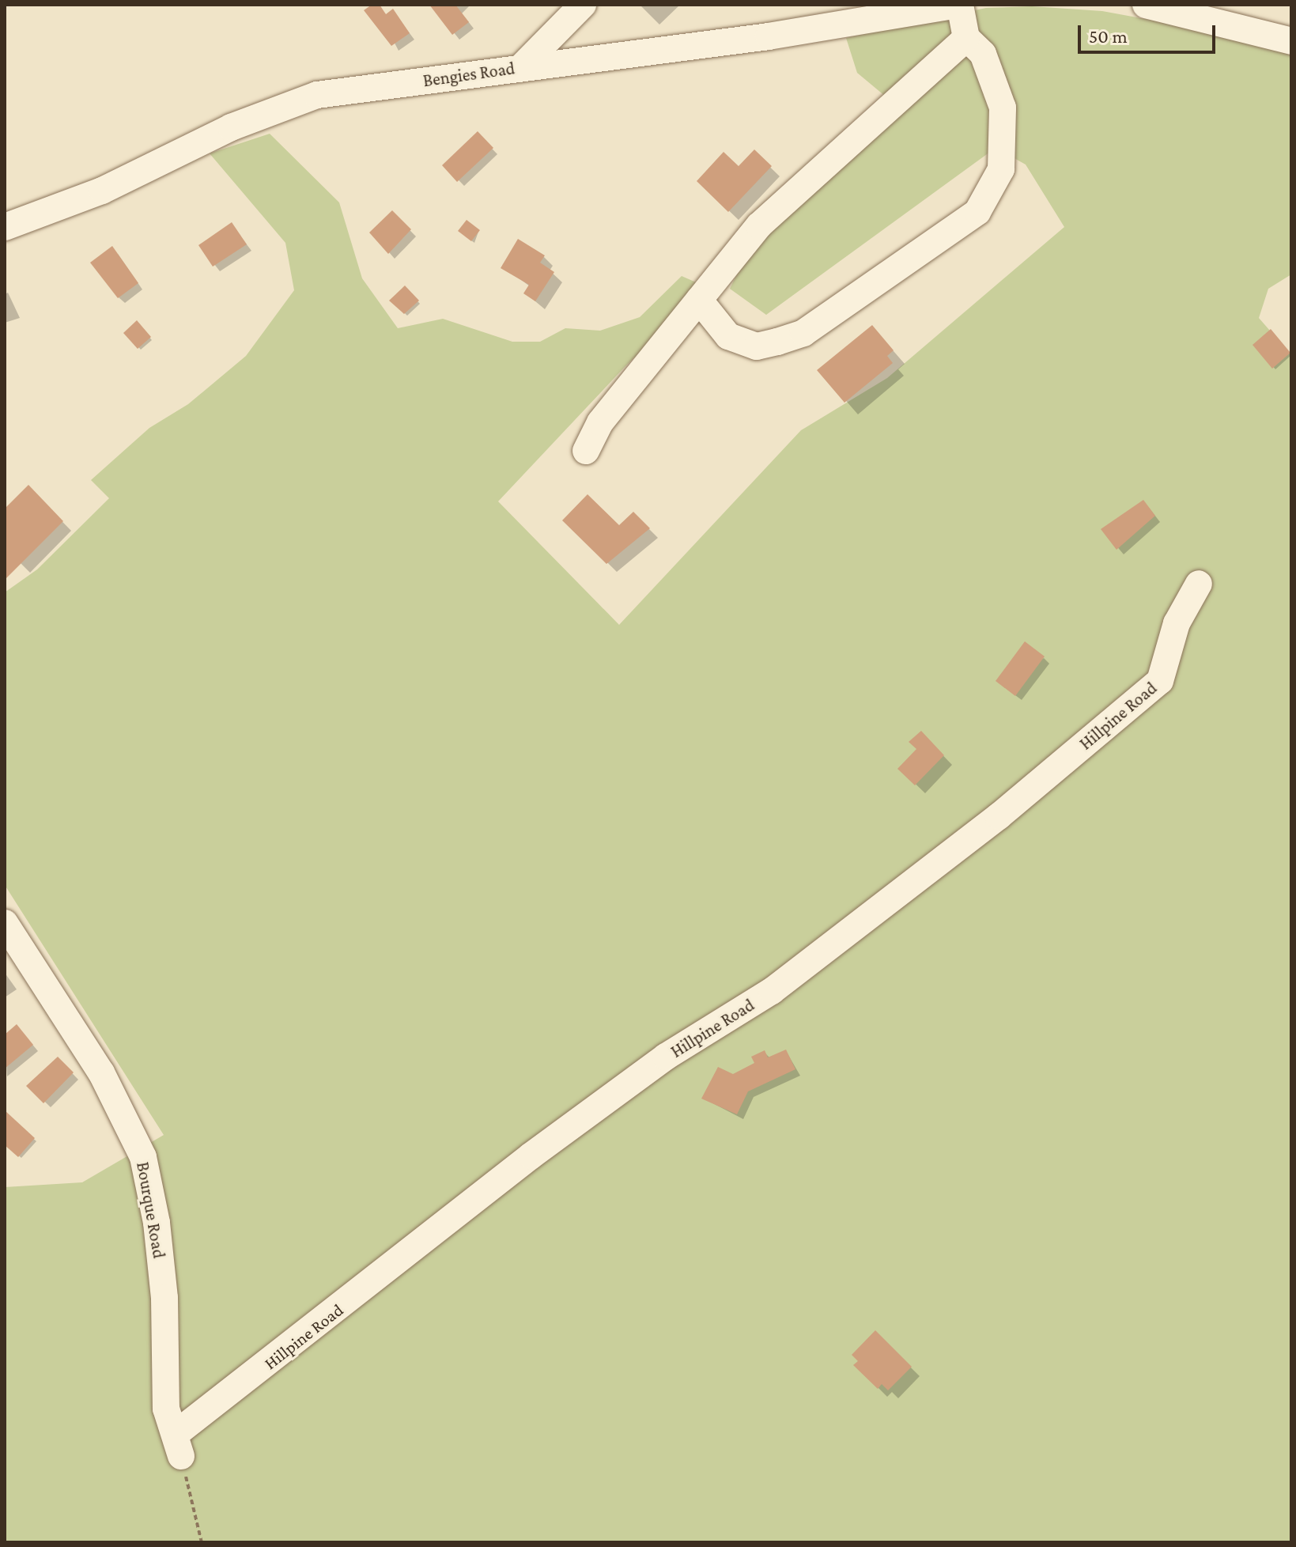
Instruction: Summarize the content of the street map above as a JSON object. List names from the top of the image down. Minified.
{"streets":{"street":["Bengies Road","Hillpine Road","Bourque Road"]},"crossings":[["Hillpine Road","Bourque Road"]],"scale_bar":"50 m"}
